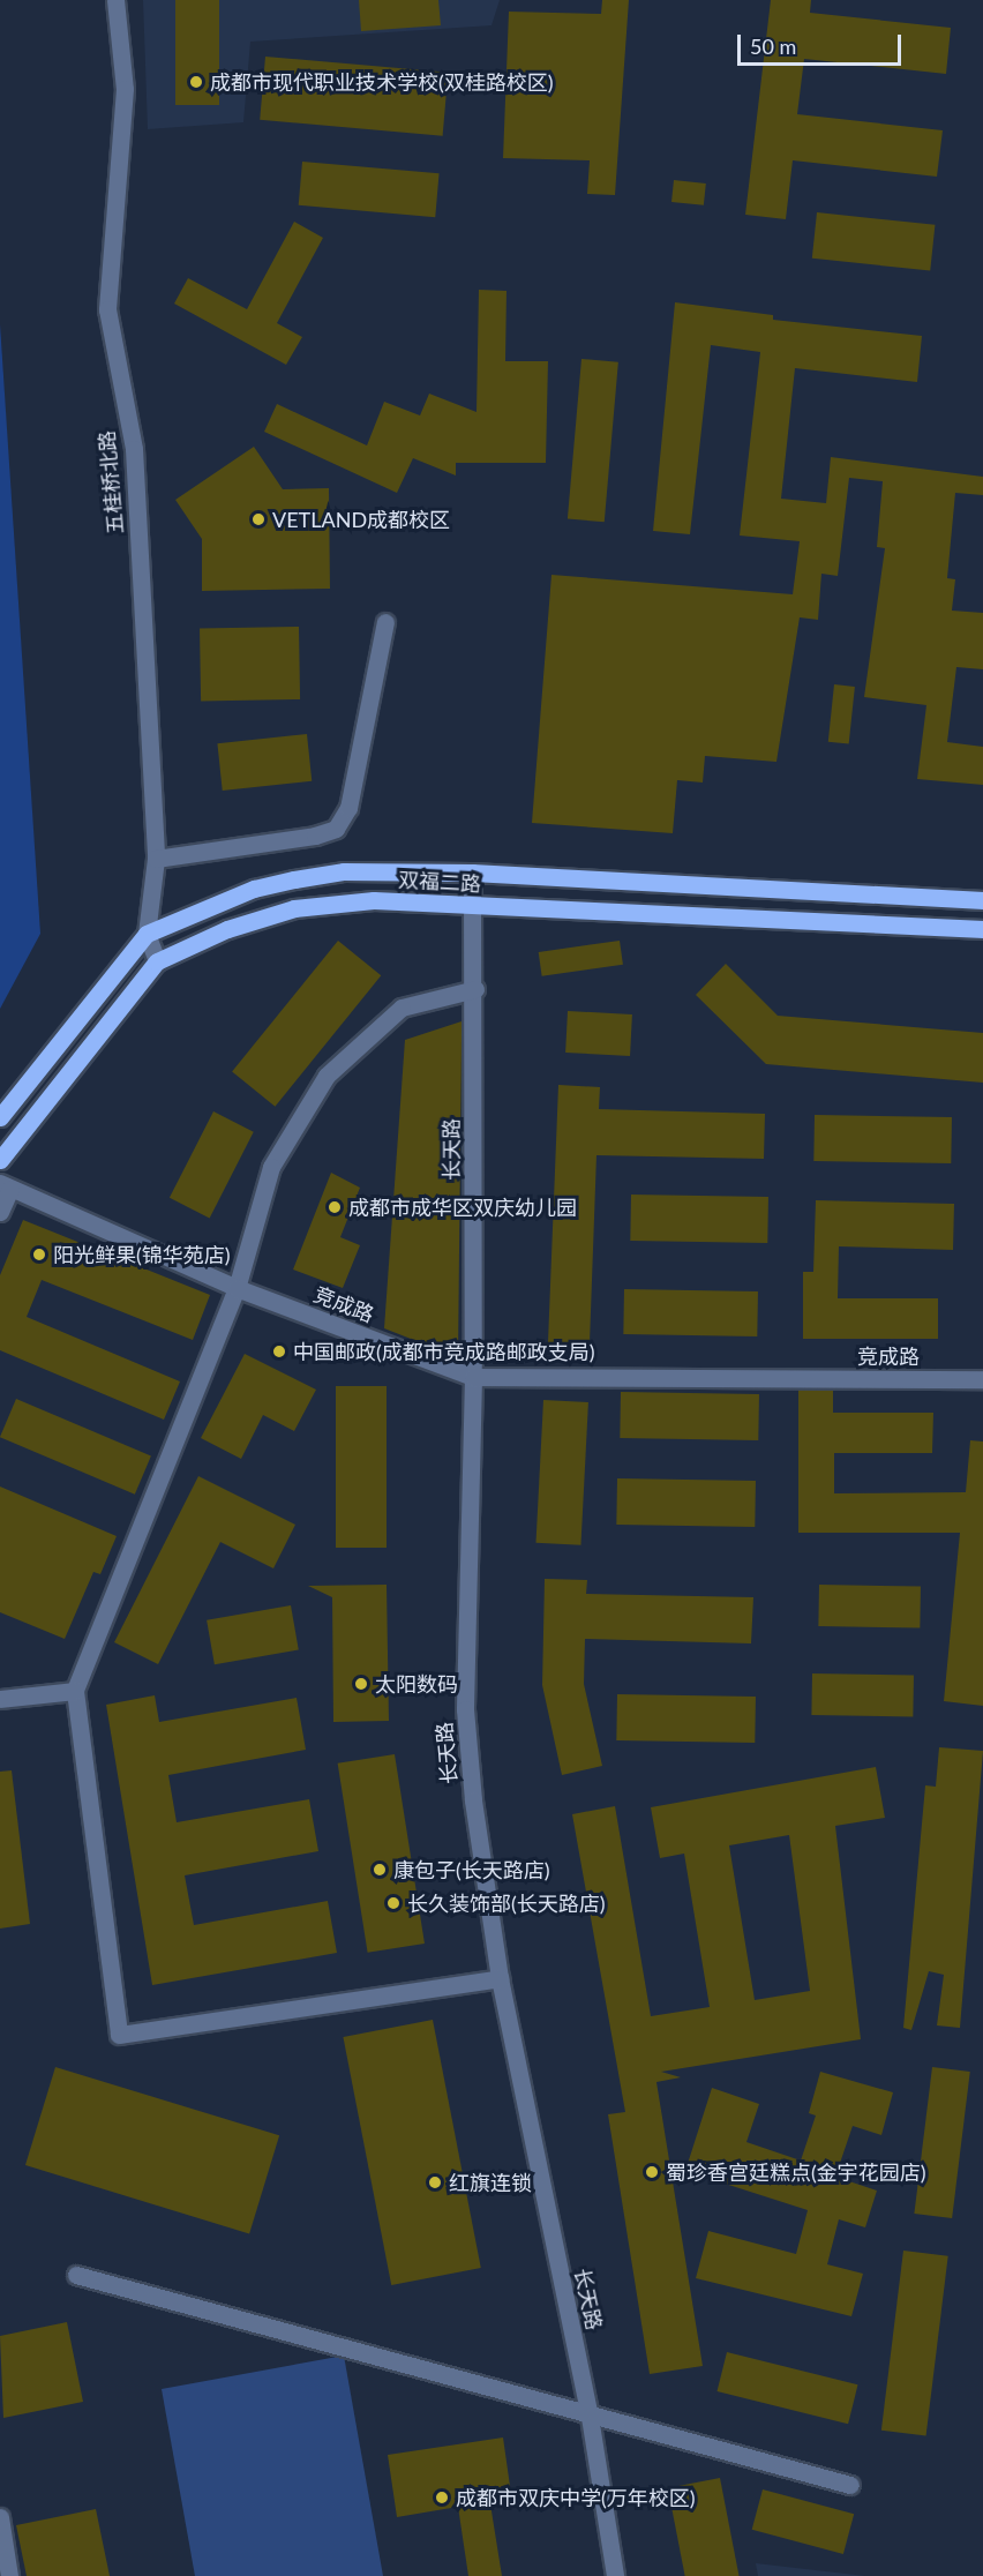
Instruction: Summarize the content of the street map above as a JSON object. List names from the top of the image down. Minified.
{"streets":{"main road":["双福二路"],"street":["五桂桥北路","长天路","竞成路"]},"crossings":[["五桂桥北路","双福二路"],["双福二路","长天路"],["长天路","竞成路"]],"places":["成都市现代职业技术学校(双桂路校区)","VETLAND成都校区","成都市成华区双庆幼儿园","阳光鲜果(锦华苑店)","中国邮政(成都市竞成路邮政支局)","太阳数码","康包子(长天路店)","长久装饰部(长天路店)","蜀珍香宫廷糕点(金宇花园店)","红旗连锁","成都市双庆中学(万年校区)"],"scale_bar":"50 m"}
